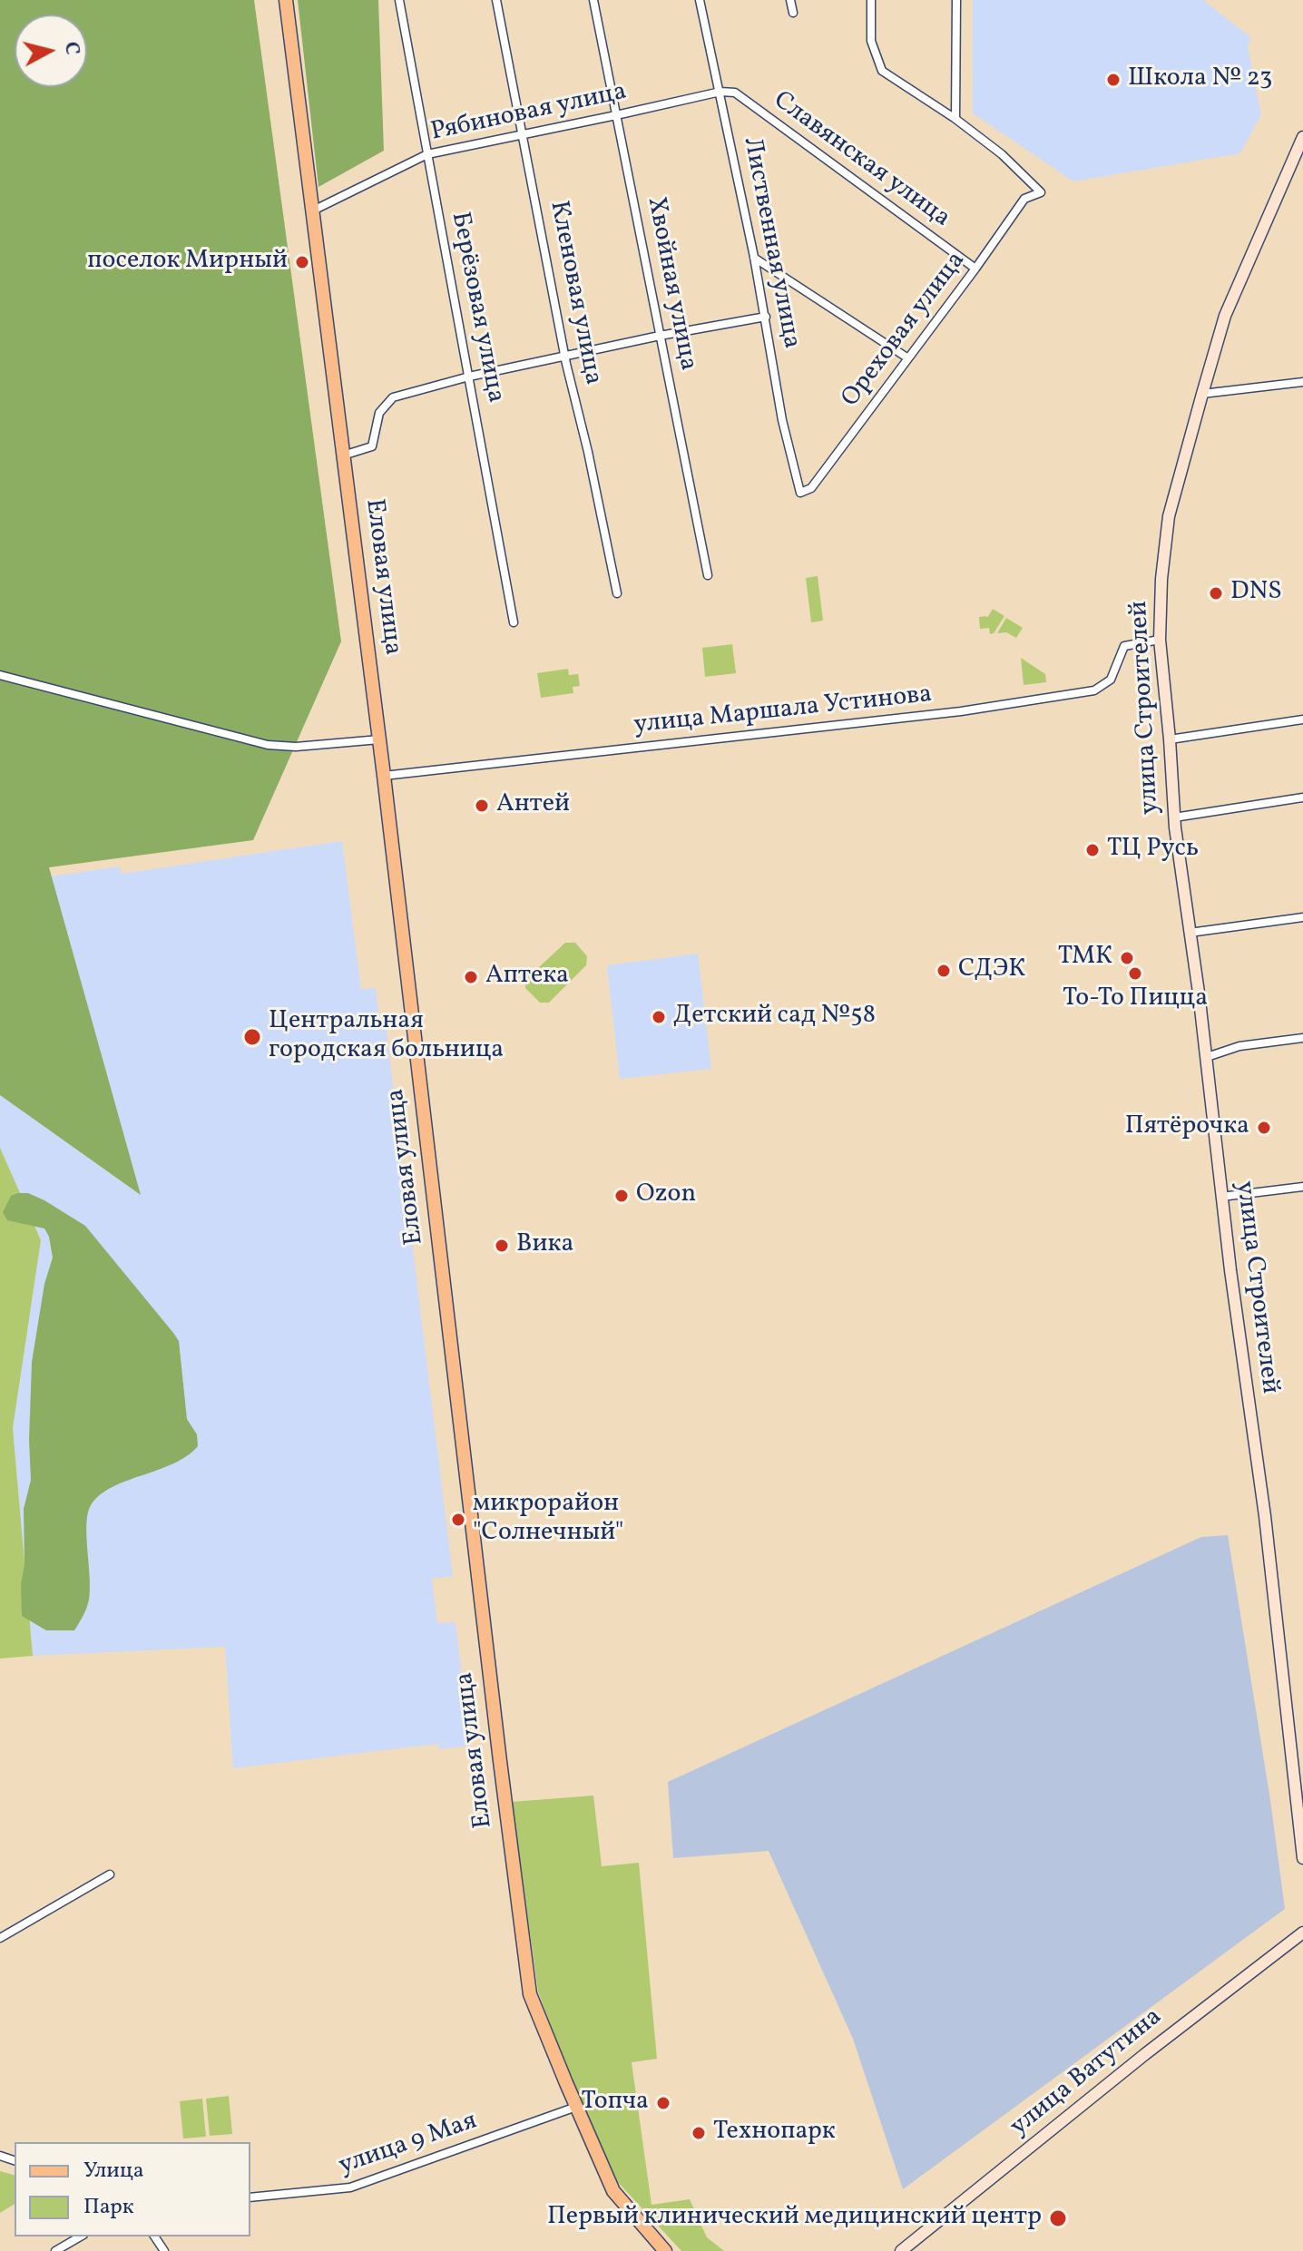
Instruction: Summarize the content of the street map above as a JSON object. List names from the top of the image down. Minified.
{"streets":{"main road":["Еловая улица","улица Строителей","улица Ватутина"],"street":["Рябиновая улица","Славянская улица","Лиственная улица","Хвойная улица","Кленовая улица","Берёзовая улица","Ореховая улица","улица Маршала Устинова","улица 9 Мая"]},"crossings":[["Рябиновая улица","Славянская улица"],["Рябиновая улица","Лиственная улица"],["Рябиновая улица","Хвойная улица"],["Рябиновая улица","Кленовая улица"],["Рябиновая улица","Берёзовая улица"],["Рябиновая улица","Еловая улица"],["Славянская улица","Лиственная улица"],["Славянская улица","Ореховая улица"],["Лиственная улица","Ореховая улица"],["Еловая улица","улица Маршала Устинова"],["Еловая улица","улица 9 Мая"],["улица Строителей","улица Маршала Устинова"]],"places":["Школа № 23","поселок Мирный","DNS","Антей","ТЦ Русь","ТМК","СДЭК","То-То Пицца","Аптека","Детский сад №58","Центральная городская больница","Пятёрочка","Ozon","Вика","микрорайон \"Солнечный\"","Топча","Технопарк","Первый клинический медицинский центр"],"legend":["Улица","Парк"],"north":"right"}
